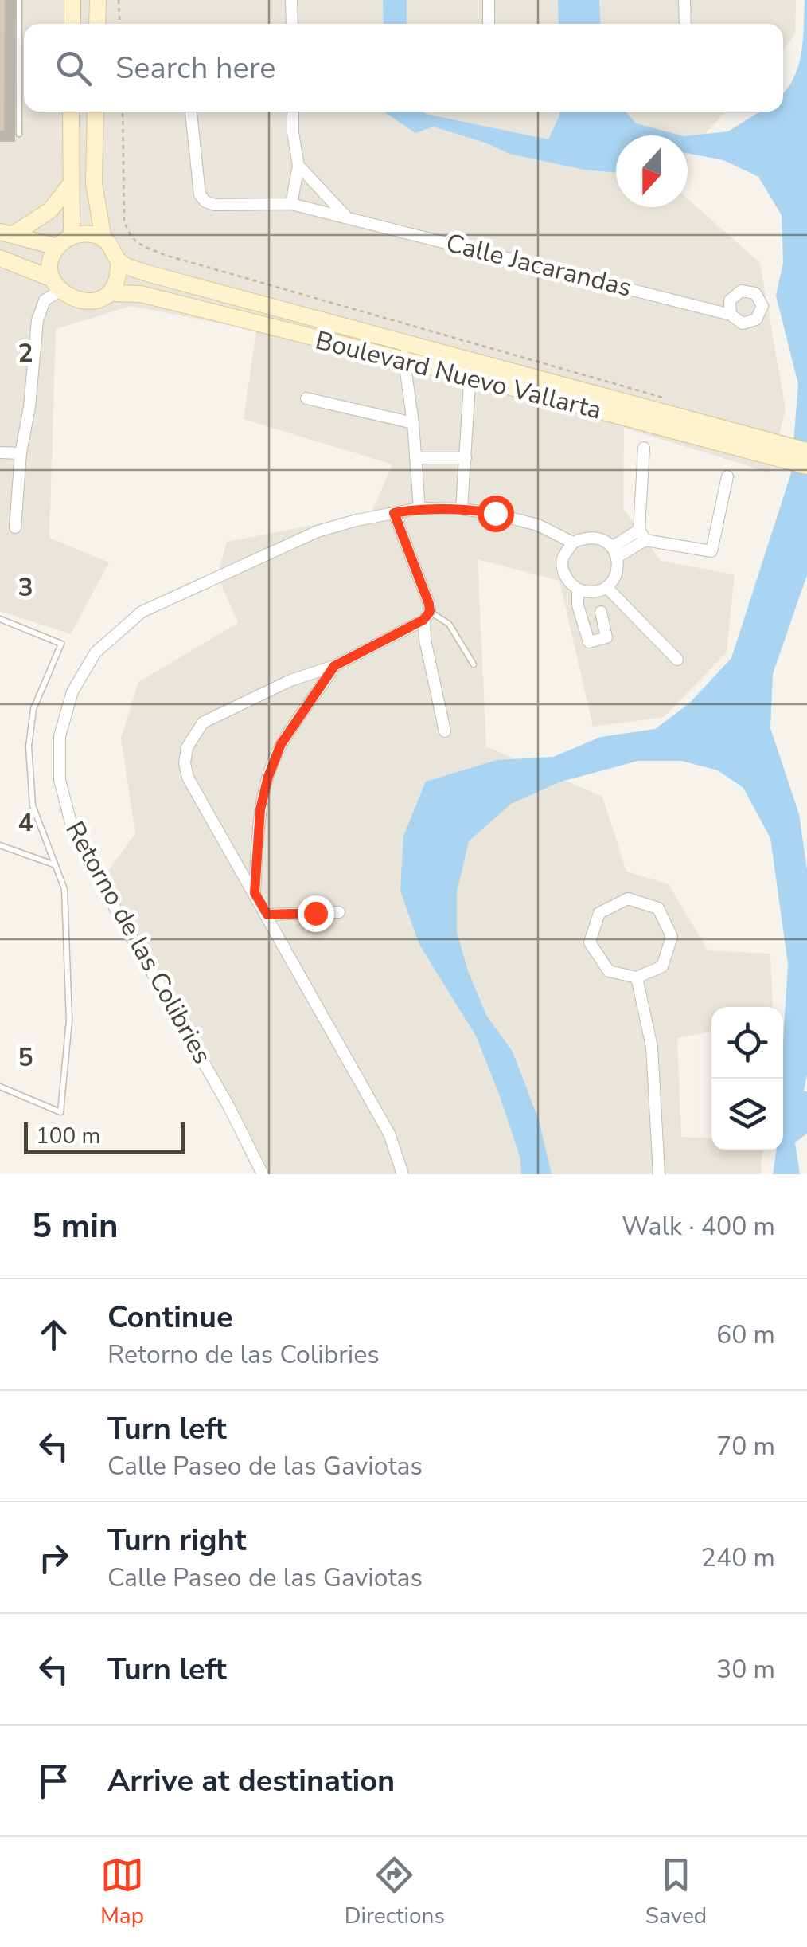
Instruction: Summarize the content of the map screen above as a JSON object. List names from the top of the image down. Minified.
{"streets":{"main road":["Boulevard Nuevo Vallarta"],"street":["Calle Jacarandas","Retorno de las Colibries"]},"scale_bar":"100 m","north":"bottom","page":{"search":"Search here","scale":"100 m","heading":["5 min","Walk · 400 m"],"list":[["Continue","Retorno de las Colibries","60 m"],["Turn left","Calle Paseo de las Gaviotas","70 m"],["Turn right","Calle Paseo de las Gaviotas","240 m"],["Turn left","30 m"],"Arrive at destination"],"nav":["Map","Directions","Saved"]},"grid":{"rows":["2","3","4","5"]}}
